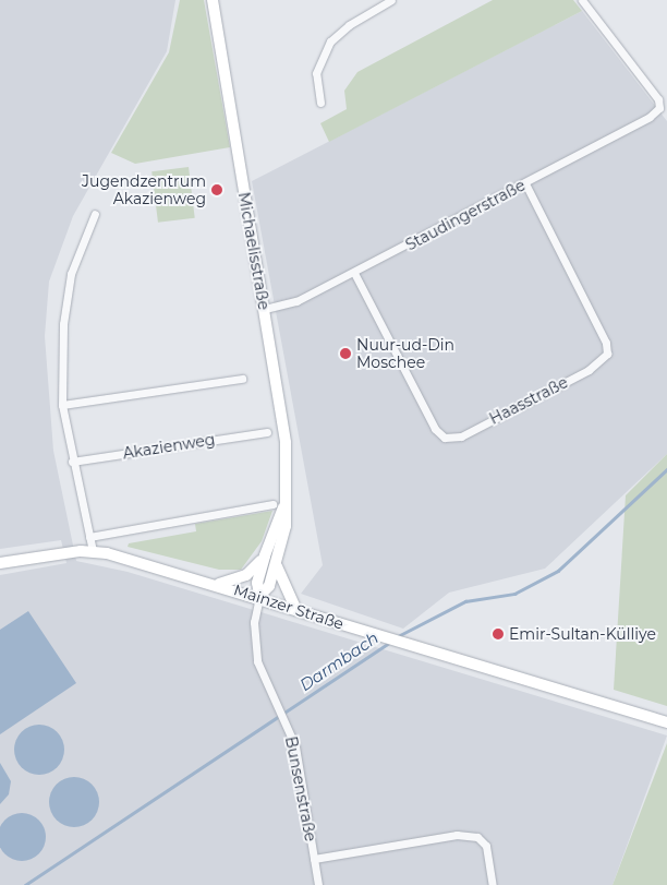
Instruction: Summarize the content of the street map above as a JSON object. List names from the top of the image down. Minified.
{"streets":{"street":["Staudingerstraße","Michaelisstraße","Haasstraße","Akazienweg","Mainzer Straße","Bunsenstraße"]},"crossings":[["Staudingerstraße","Michaelisstraße"],["Staudingerstraße","Haasstraße"],["Michaelisstraße","Mainzer Straße"],["Michaelisstraße","Bunsenstraße"],["Mainzer Straße","Bunsenstraße"]],"water":["Darmbach"],"places":["Jugendzentrum Akazienweg","Nuur-ud-Din Moschee","Emir-Sultan-Külliye"]}
